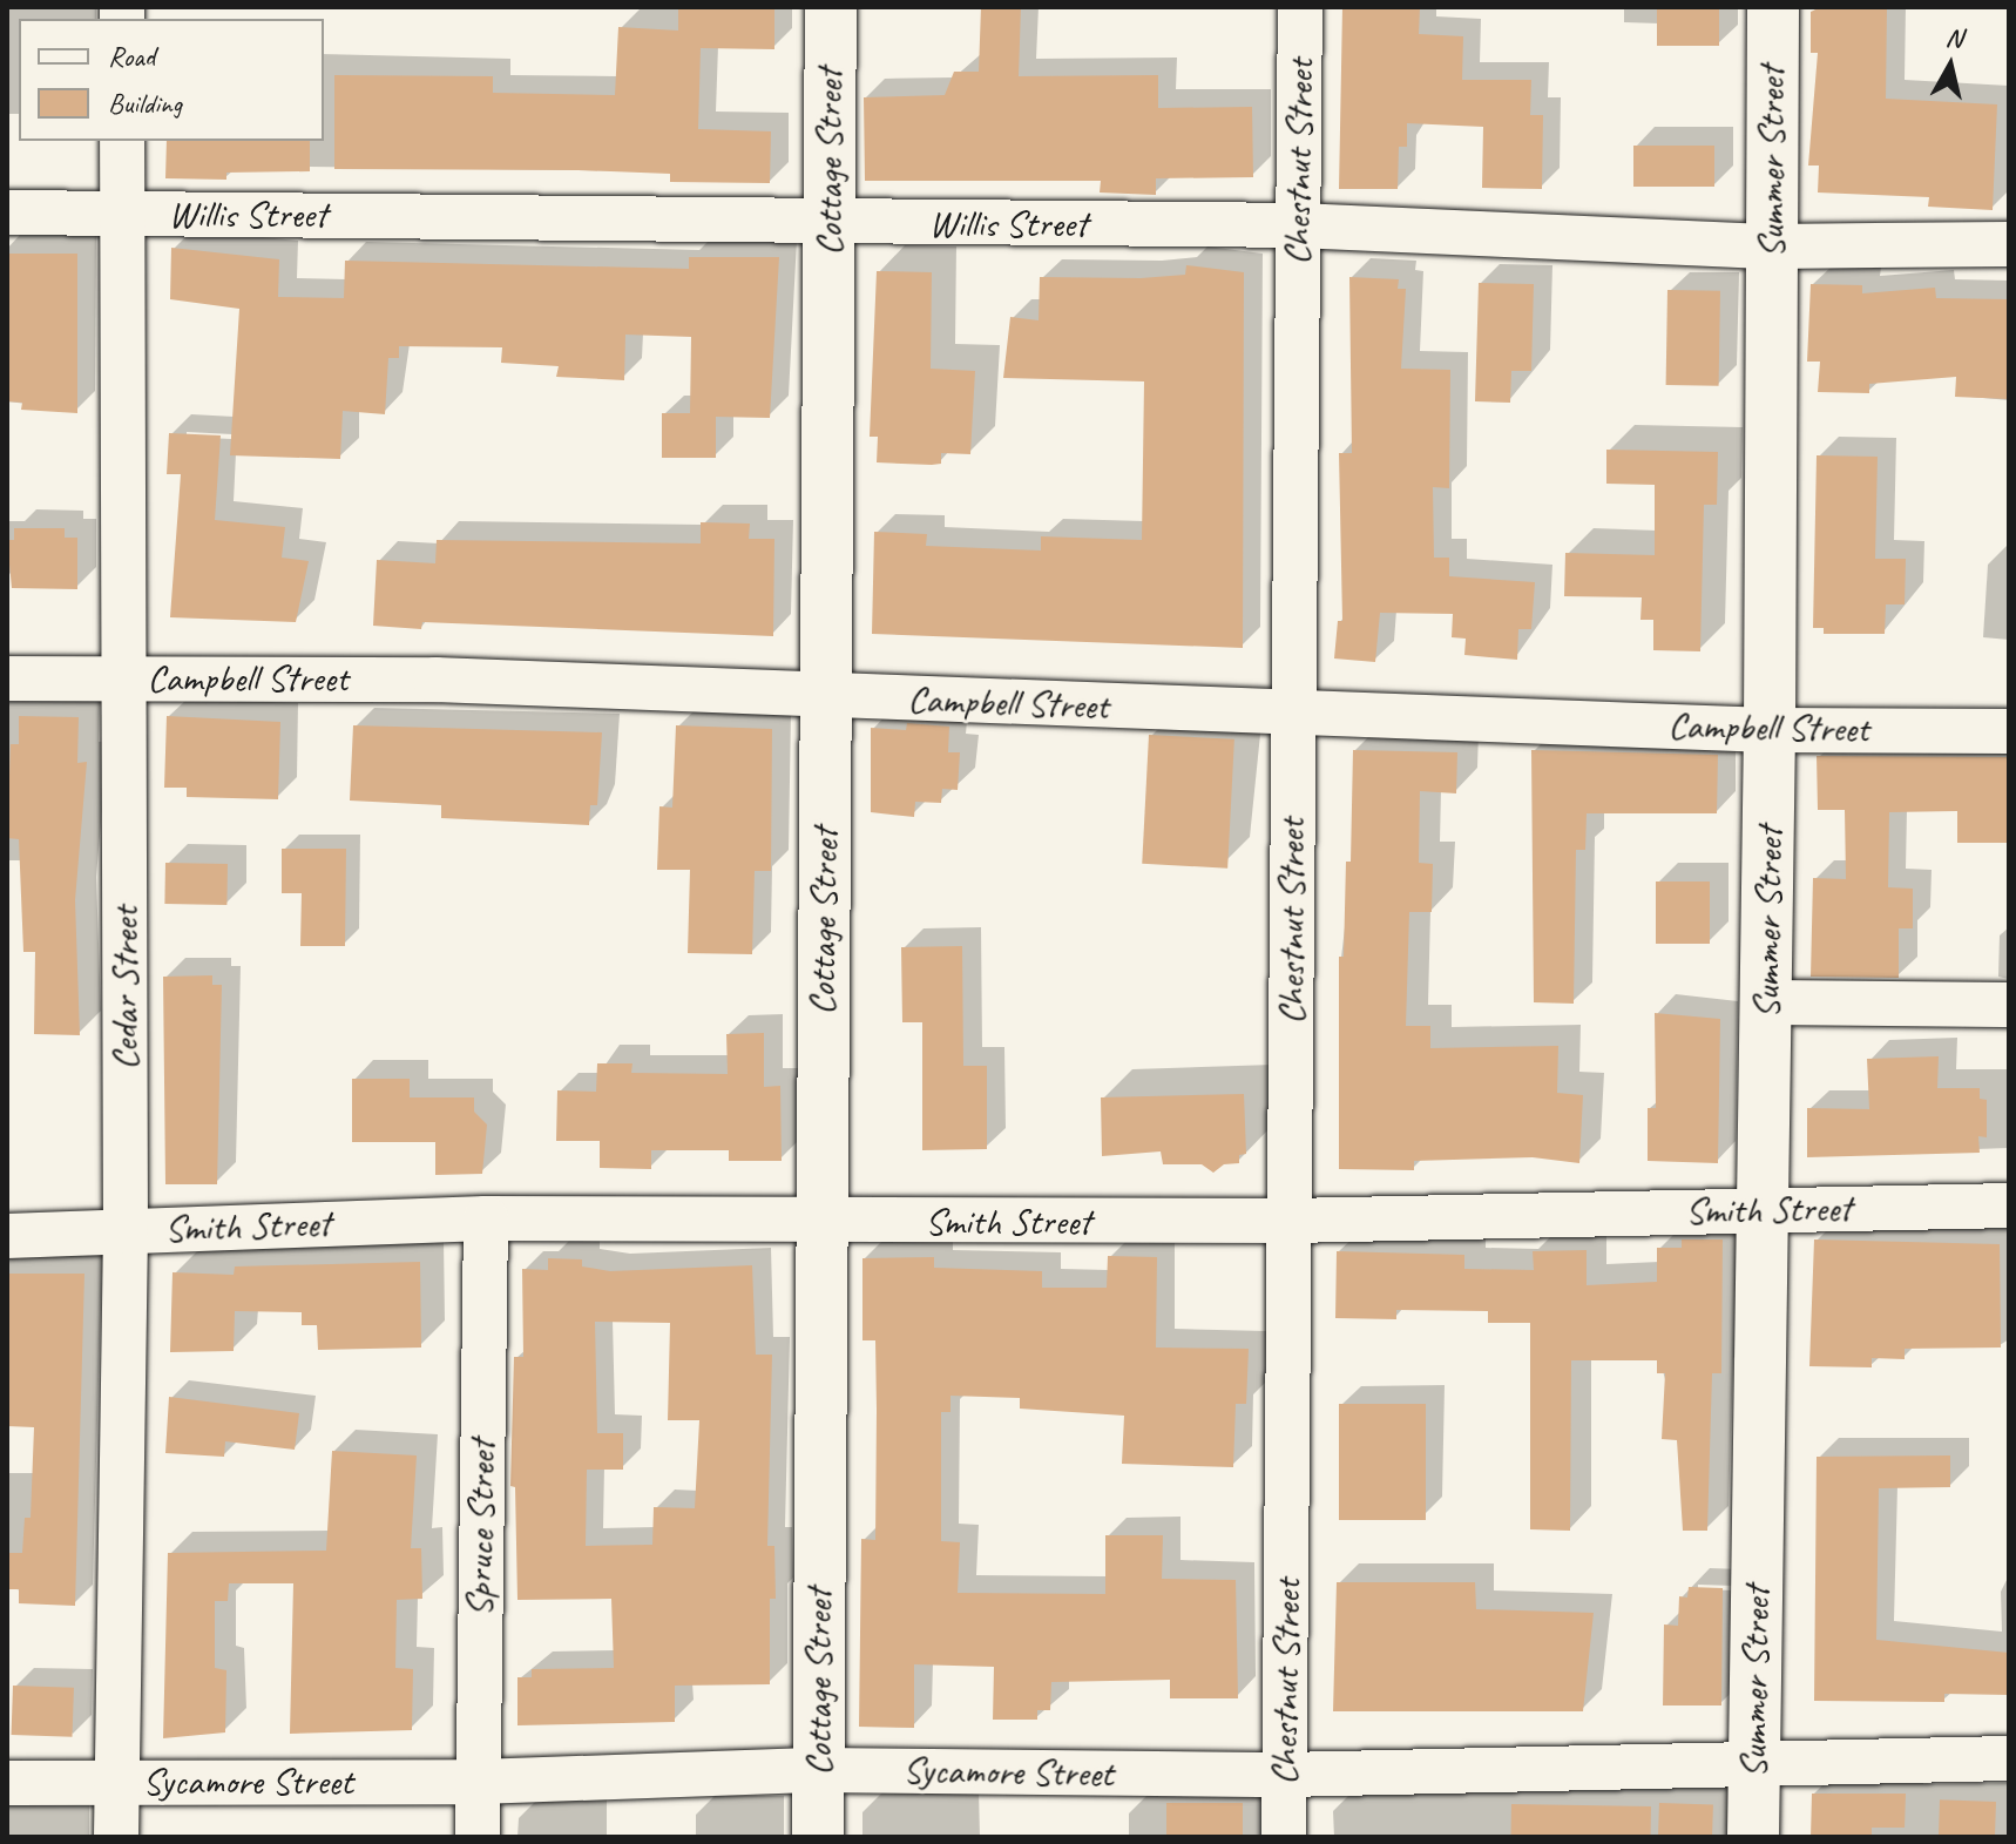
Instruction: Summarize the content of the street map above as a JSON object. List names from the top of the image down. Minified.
{"streets":{"main road":["Cottage Street","Summer Street"],"street":["Chestnut Street","Willis Street","Campbell Street","Cedar Street","Smith Street","Spruce Street","Sycamore Street"]},"crossings":[["Cottage Street","Willis Street"],["Cottage Street","Campbell Street"],["Cottage Street","Smith Street"],["Cottage Street","Sycamore Street"],["Chestnut Street","Willis Street"],["Chestnut Street","Campbell Street"],["Chestnut Street","Smith Street"],["Chestnut Street","Sycamore Street"],["Summer Street","Willis Street"],["Summer Street","Campbell Street"],["Summer Street","Smith Street"],["Summer Street","Sycamore Street"],["Willis Street","Cedar Street"],["Campbell Street","Cedar Street"],["Cedar Street","Smith Street"],["Cedar Street","Sycamore Street"],["Smith Street","Spruce Street"],["Spruce Street","Sycamore Street"]],"legend":["Road","Building"],"north":"top"}
